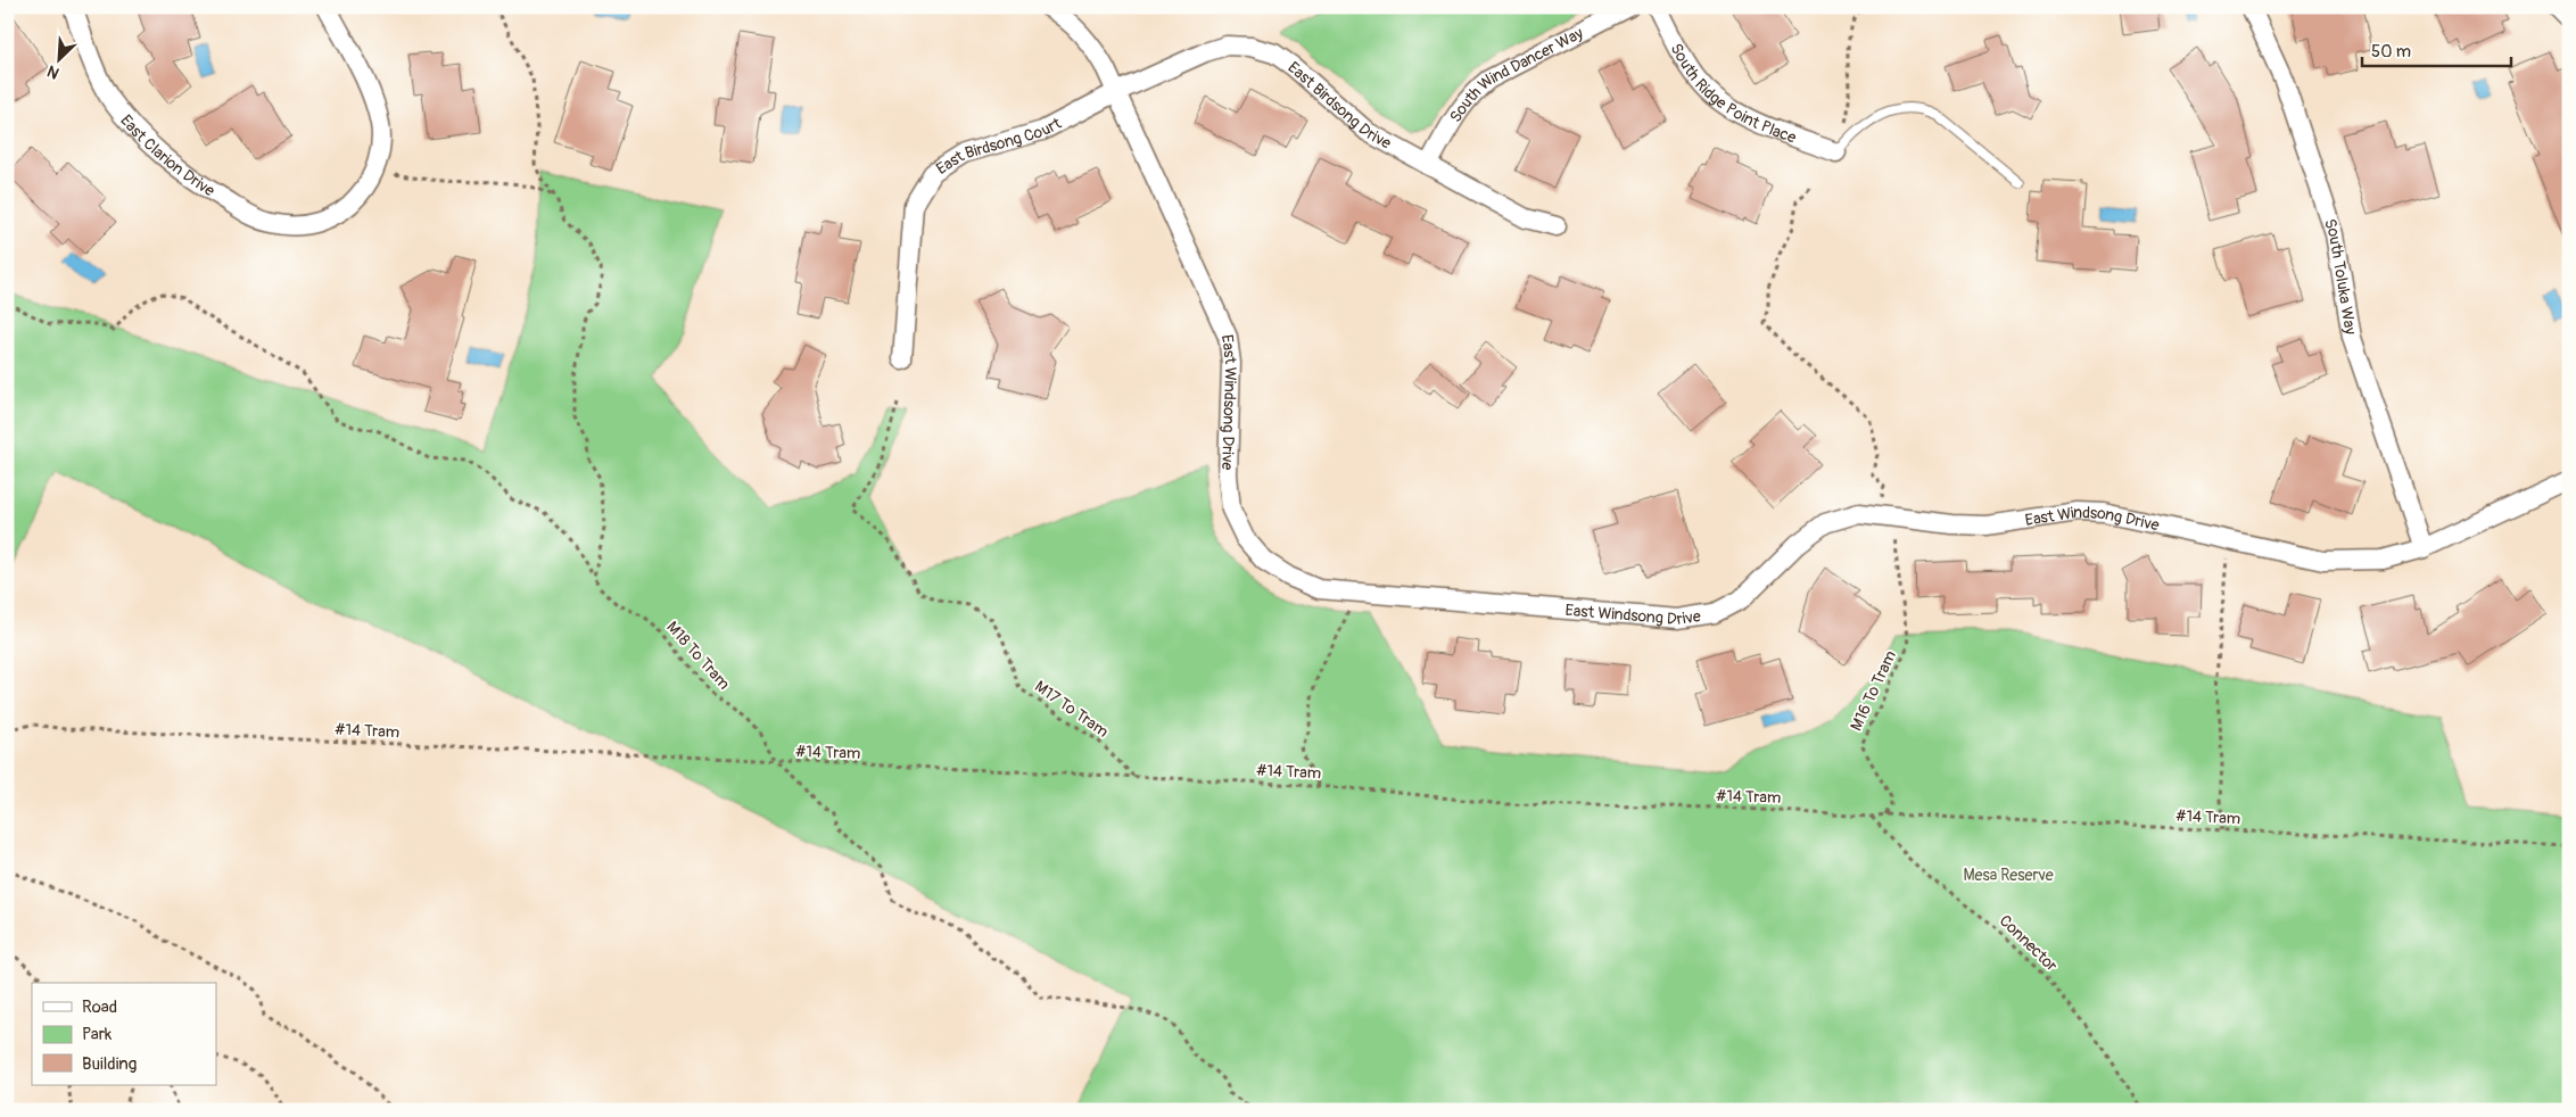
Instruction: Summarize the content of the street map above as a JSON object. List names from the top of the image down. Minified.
{"streets":{"street":["South Wind Dancer Way","South Ridge Point Place","East Birdsong Drive","East Birdsong Court","East Clarion Drive","South Toluka Way","East Windsong Drive"],"path":["M18 To Tram","M16 To Tram","M17 To Tram","#14 Tram","Connector"]},"crossings":[["South Wind Dancer Way","East Birdsong Drive"],["East Birdsong Drive","East Birdsong Court"],["East Birdsong Drive","East Windsong Drive"],["East Birdsong Court","East Windsong Drive"],["South Toluka Way","East Windsong Drive"],["M18 To Tram","#14 Tram"],["M16 To Tram","#14 Tram"],["M17 To Tram","#14 Tram"],["#14 Tram","Connector"]],"parks":["Mesa Reserve"],"legend":["Road","Park","Building"],"scale_bar":"50 m","north":"bottom left"}
